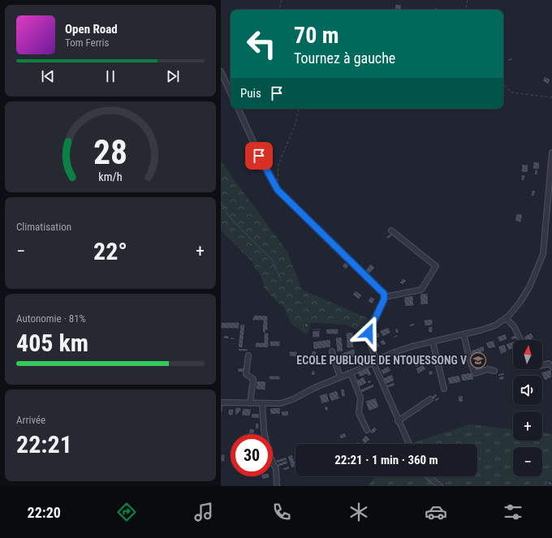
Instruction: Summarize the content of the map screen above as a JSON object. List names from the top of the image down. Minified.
{"places":{"school or university":["ECOLE PUBLIQUE DE NTOUESSONG V"]},"north":"top","page":{"turn":["70 m","Tournez à gauche"],"song":["Open Road","Tom Ferris"],"then":"Puis","tile":["Climatisation",["Autonomie · 81%","405 km"],["Arrivée","22:21"]],"heat":["−","22°","+"],"map_buttons":["+","−"],"limit":"30","trip":"22:21 · 1 min · 360 m","tabs":"22:20","gauge":["28","km/h"]}}
